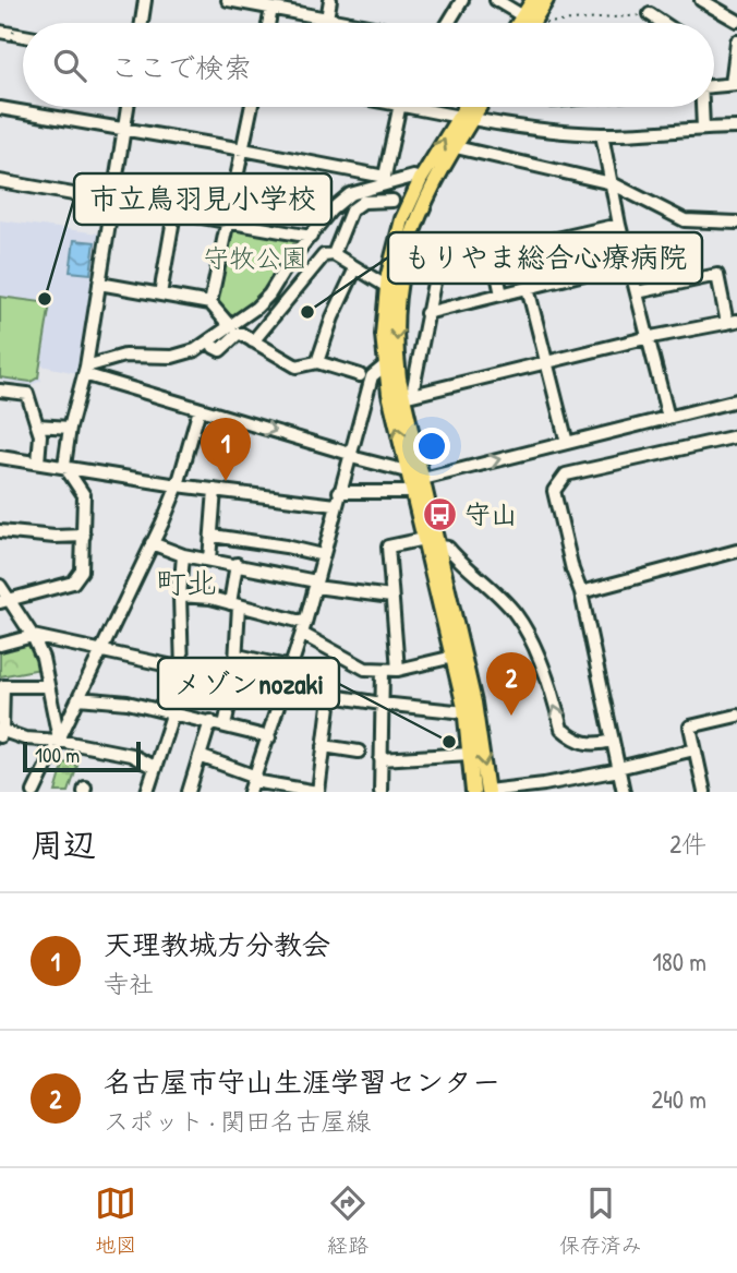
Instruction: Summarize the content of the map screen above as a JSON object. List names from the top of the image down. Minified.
{"districts":["町北"],"parks":["守牧公園"],"places":{"other":["市立鳥羽見小学校","もりやま総合心療病院","メゾンnozaki"],"bus stop":["守山"]},"scale_bar":"100 m","page":{"search":"ここで検索","pins":["1","2"],"scale":"100 m","heading":["周辺","2件"],"list":[{"mark":"1","name":"天理教城方分教会","note":"寺社","value":"180 m"},{"mark":"2","name":"名古屋市守山生涯学習センター","note":"スポット · 関田名古屋線","value":"240 m"}],"nav":["地図","経路","保存済み"]}}
